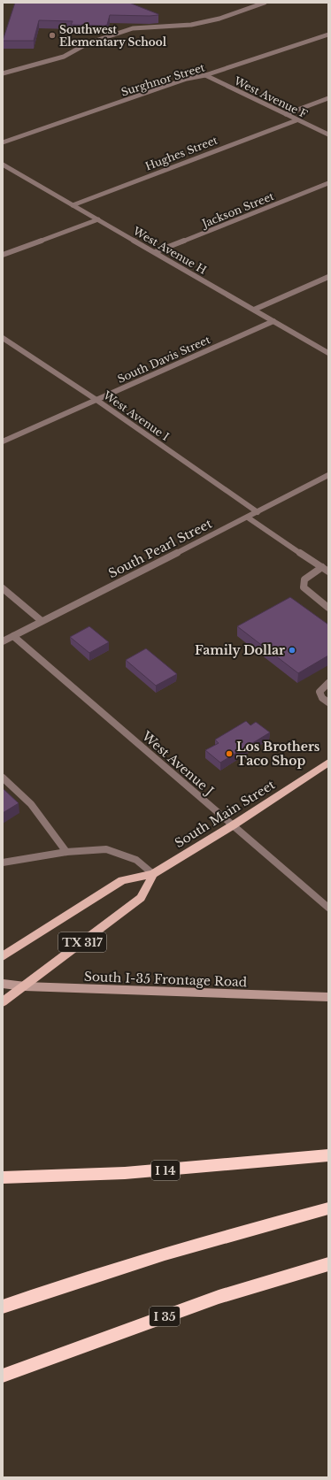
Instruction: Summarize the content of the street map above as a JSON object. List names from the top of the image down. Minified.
{"streets":{"highway":["I 14","I 35"],"main road":["South Main Street","TX 317","South I-35 Frontage Road"],"street":["Surghnor Street","West Avenue F","Hughes Street","Jackson Street","West Avenue H","South Davis Street","West Avenue I","South Pearl Street","West Avenue J"]},"crossings":[["Surghnor Street","West Avenue F"],["West Avenue F","Hughes Street"],["Hughes Street","West Avenue H"],["Jackson Street","West Avenue H"],["West Avenue H","South Davis Street"],["South Davis Street","West Avenue I"],["West Avenue I","South Pearl Street"],["South Pearl Street","West Avenue J"],["West Avenue J","South Main Street"],["South Main Street","TX 317"],["TX 317","South I-35 Frontage Road"]],"places":["Southwest Elementary School","Family Dollar","Los Brothers Taco Shop"]}
